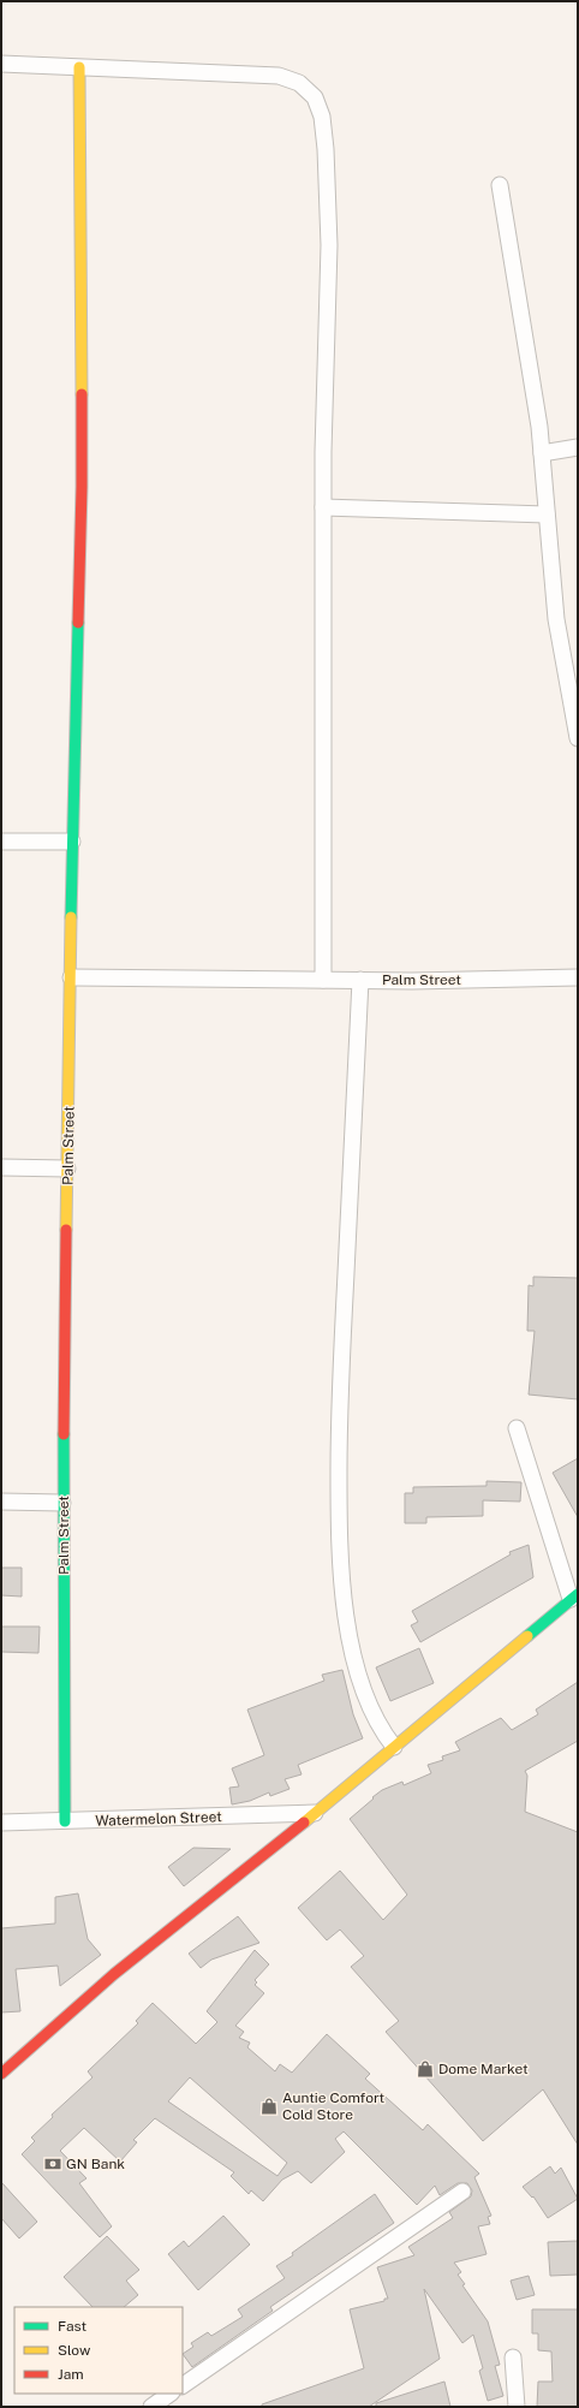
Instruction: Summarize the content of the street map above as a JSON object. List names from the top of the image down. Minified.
{"streets":{"street":["Palm Street","Watermelon Street"]},"crossings":[["Palm Street","Watermelon Street"]],"places":{"shop":["Dome Market","Auntie Comfort Cold Store"],"bank":["GN Bank"]},"legend":["Fast","Slow","Jam"]}
